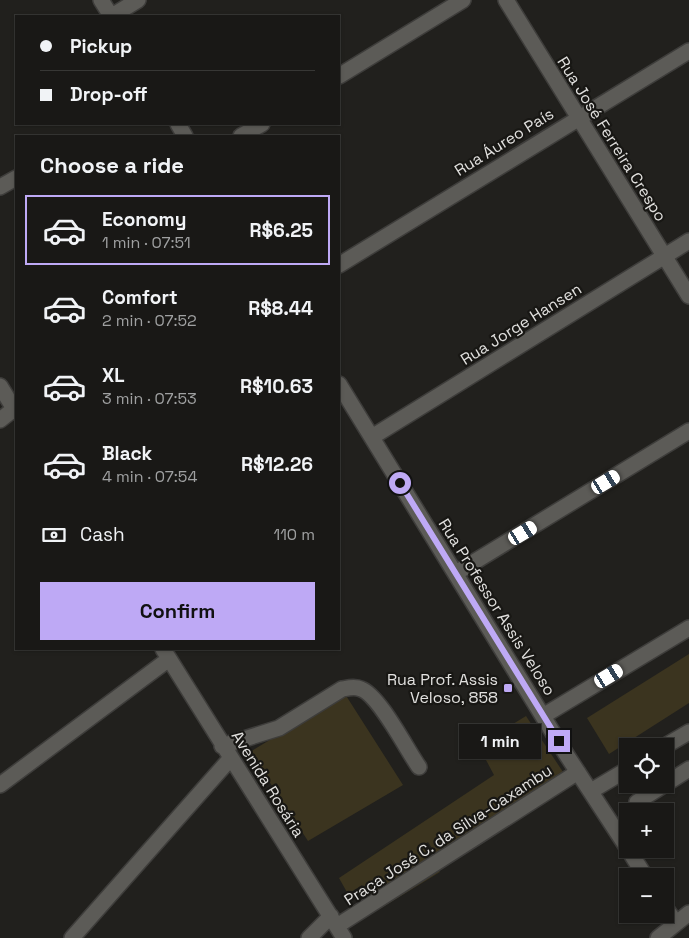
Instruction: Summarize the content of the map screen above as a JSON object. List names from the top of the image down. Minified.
{"streets":{"street":["Rua José Ferreira Crespo","Rua Áureo País","Rua Jorge Hansen","Rua Professor Assis Veloso","Avenida Rosária","Praça José C. da Silva-Caxambu"]},"crossings":[["Rua José Ferreira Crespo","Rua Áureo País"],["Rua José Ferreira Crespo","Rua Jorge Hansen"],["Rua Jorge Hansen","Rua Professor Assis Veloso"],["Rua Professor Assis Veloso","Praça José C. da Silva-Caxambu"],["Avenida Rosária","Praça José C. da Silva-Caxambu"]],"places":{"transit":["Rua Prof. Assis Veloso, 858"]},"page":{"banner":["Pickup","Drop-off"],"heading":"Choose a ride","list":[{"name":"Economy","note":"1 min · 07:51","value":"R$6.25"},{"name":"Comfort","note":"2 min · 07:52","value":"R$8.44"},{"name":"XL","note":"3 min · 07:53","value":"R$10.63"},{"name":"Black","note":"4 min · 07:54","value":"R$12.26"}],"pay":["Cash","110 m"],"buttons":"Confirm","bubble":"1 min","map_buttons":["+","−"]}}
